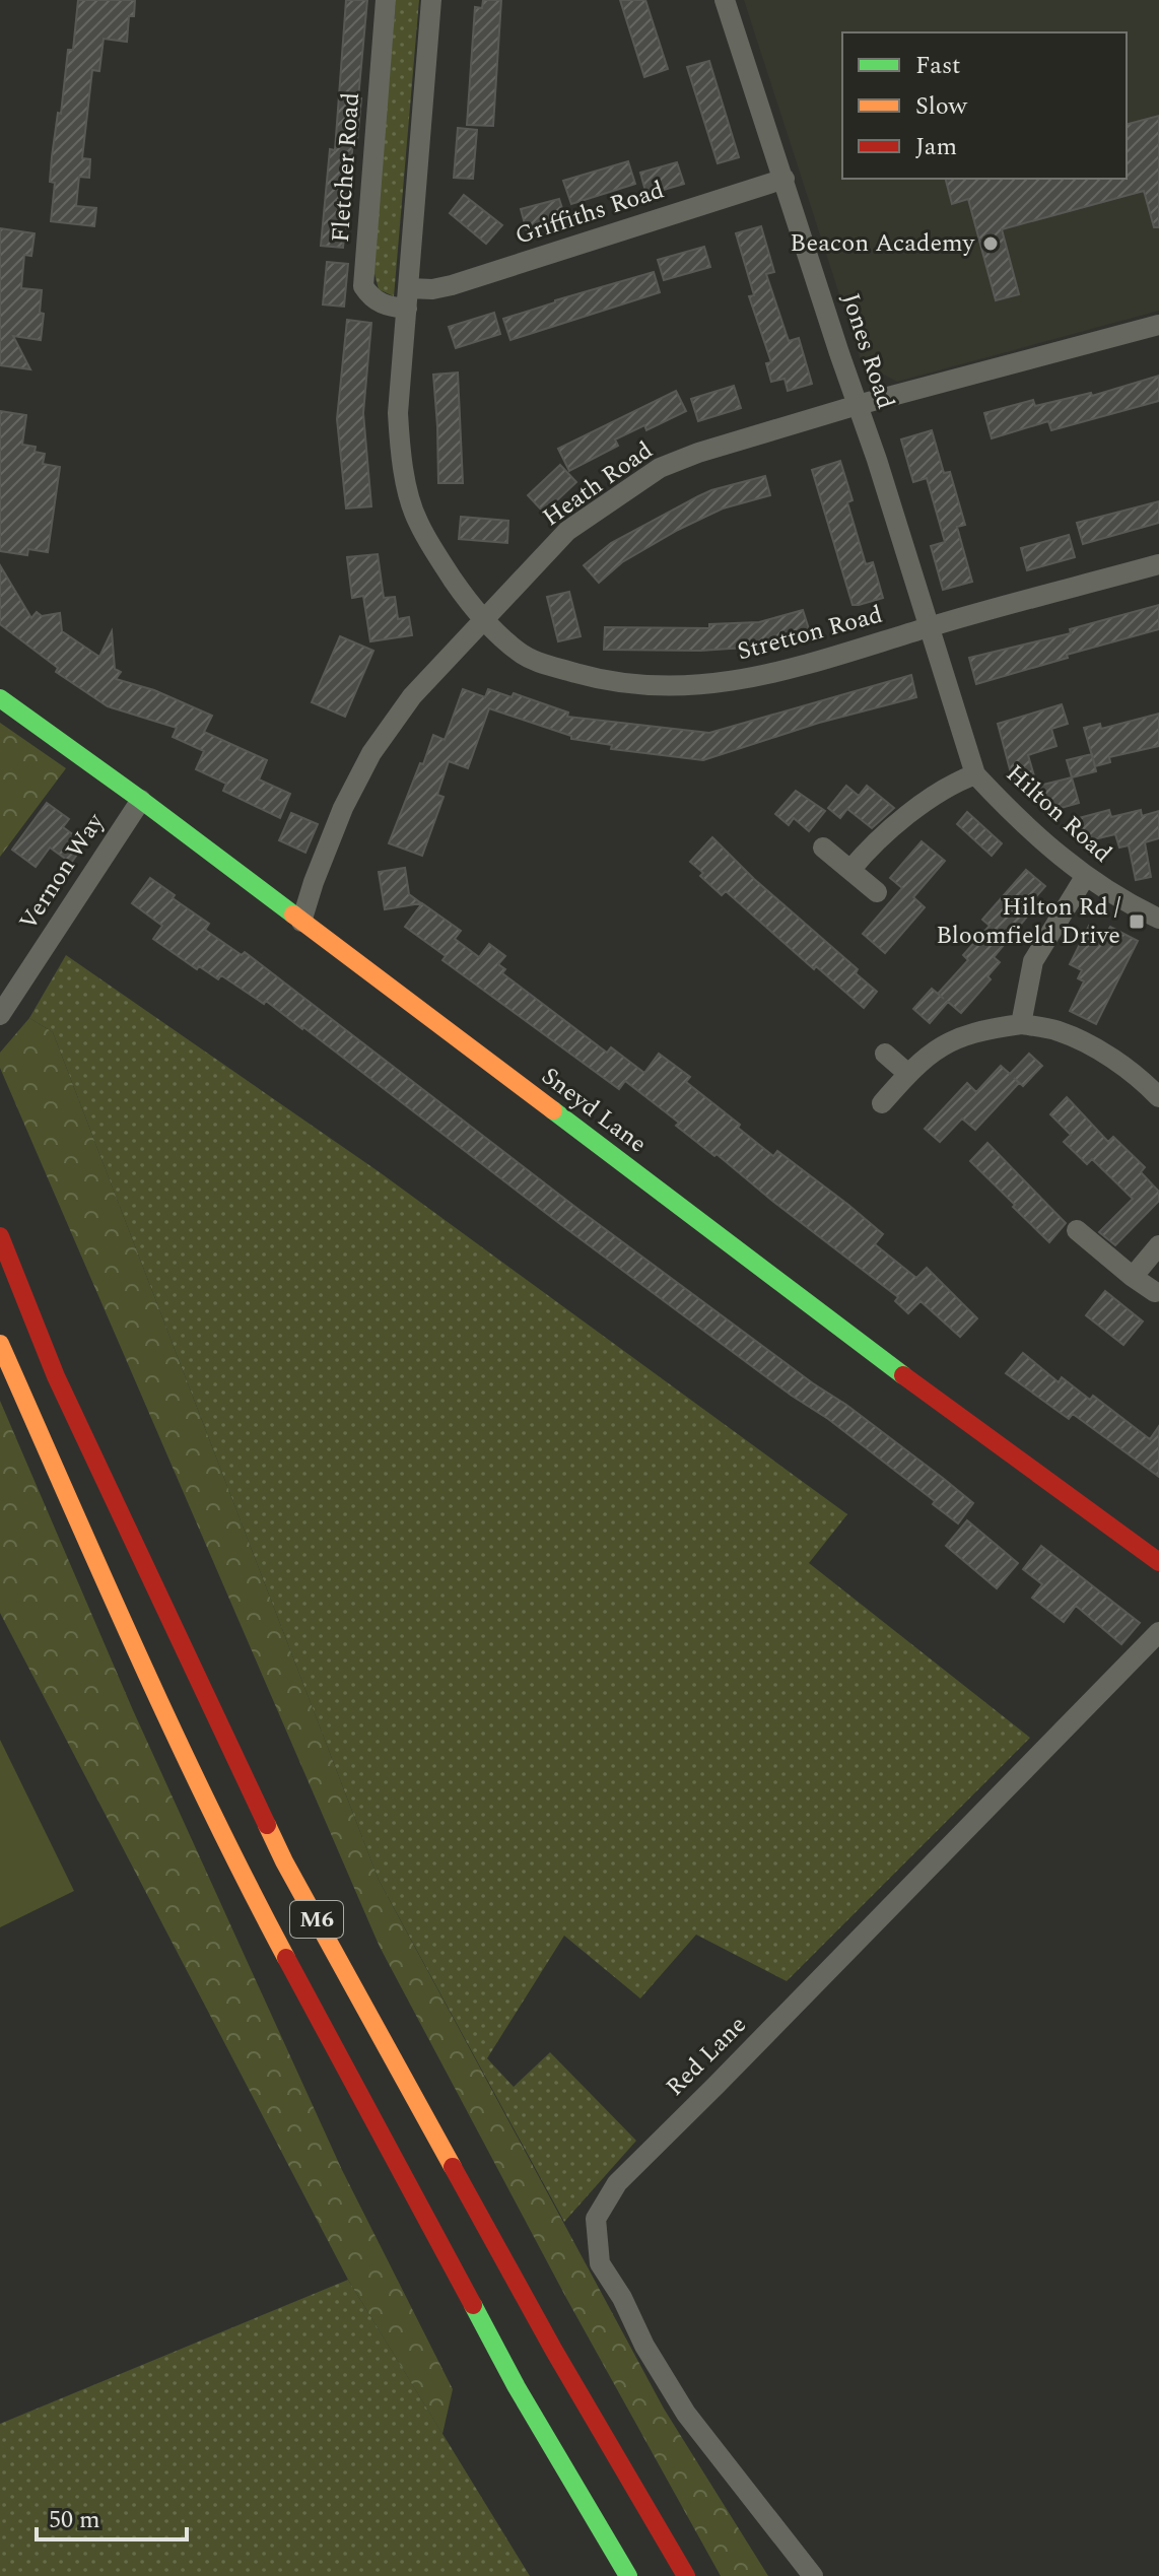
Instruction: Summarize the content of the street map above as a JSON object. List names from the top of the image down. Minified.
{"streets":{"main road":["Sneyd Lane","M6"],"street":["Fletcher Road","Griffiths Road","Jones Road","Heath Road","Stretton Road","Hilton Road","Vernon Way","Red Lane"]},"crossings":[["Fletcher Road","Griffiths Road"],["Griffiths Road","Jones Road"],["Jones Road","Heath Road"],["Jones Road","Stretton Road"],["Jones Road","Hilton Road"],["Heath Road","Stretton Road"],["Heath Road","Sneyd Lane"],["Stretton Road","Hilton Road"],["Vernon Way","Sneyd Lane"]],"places":{"other":["Beacon Academy"],"transit":["Hilton Rd / Bloomfield Drive"]},"legend":["Fast","Slow","Jam"],"scale_bar":"50 m"}
